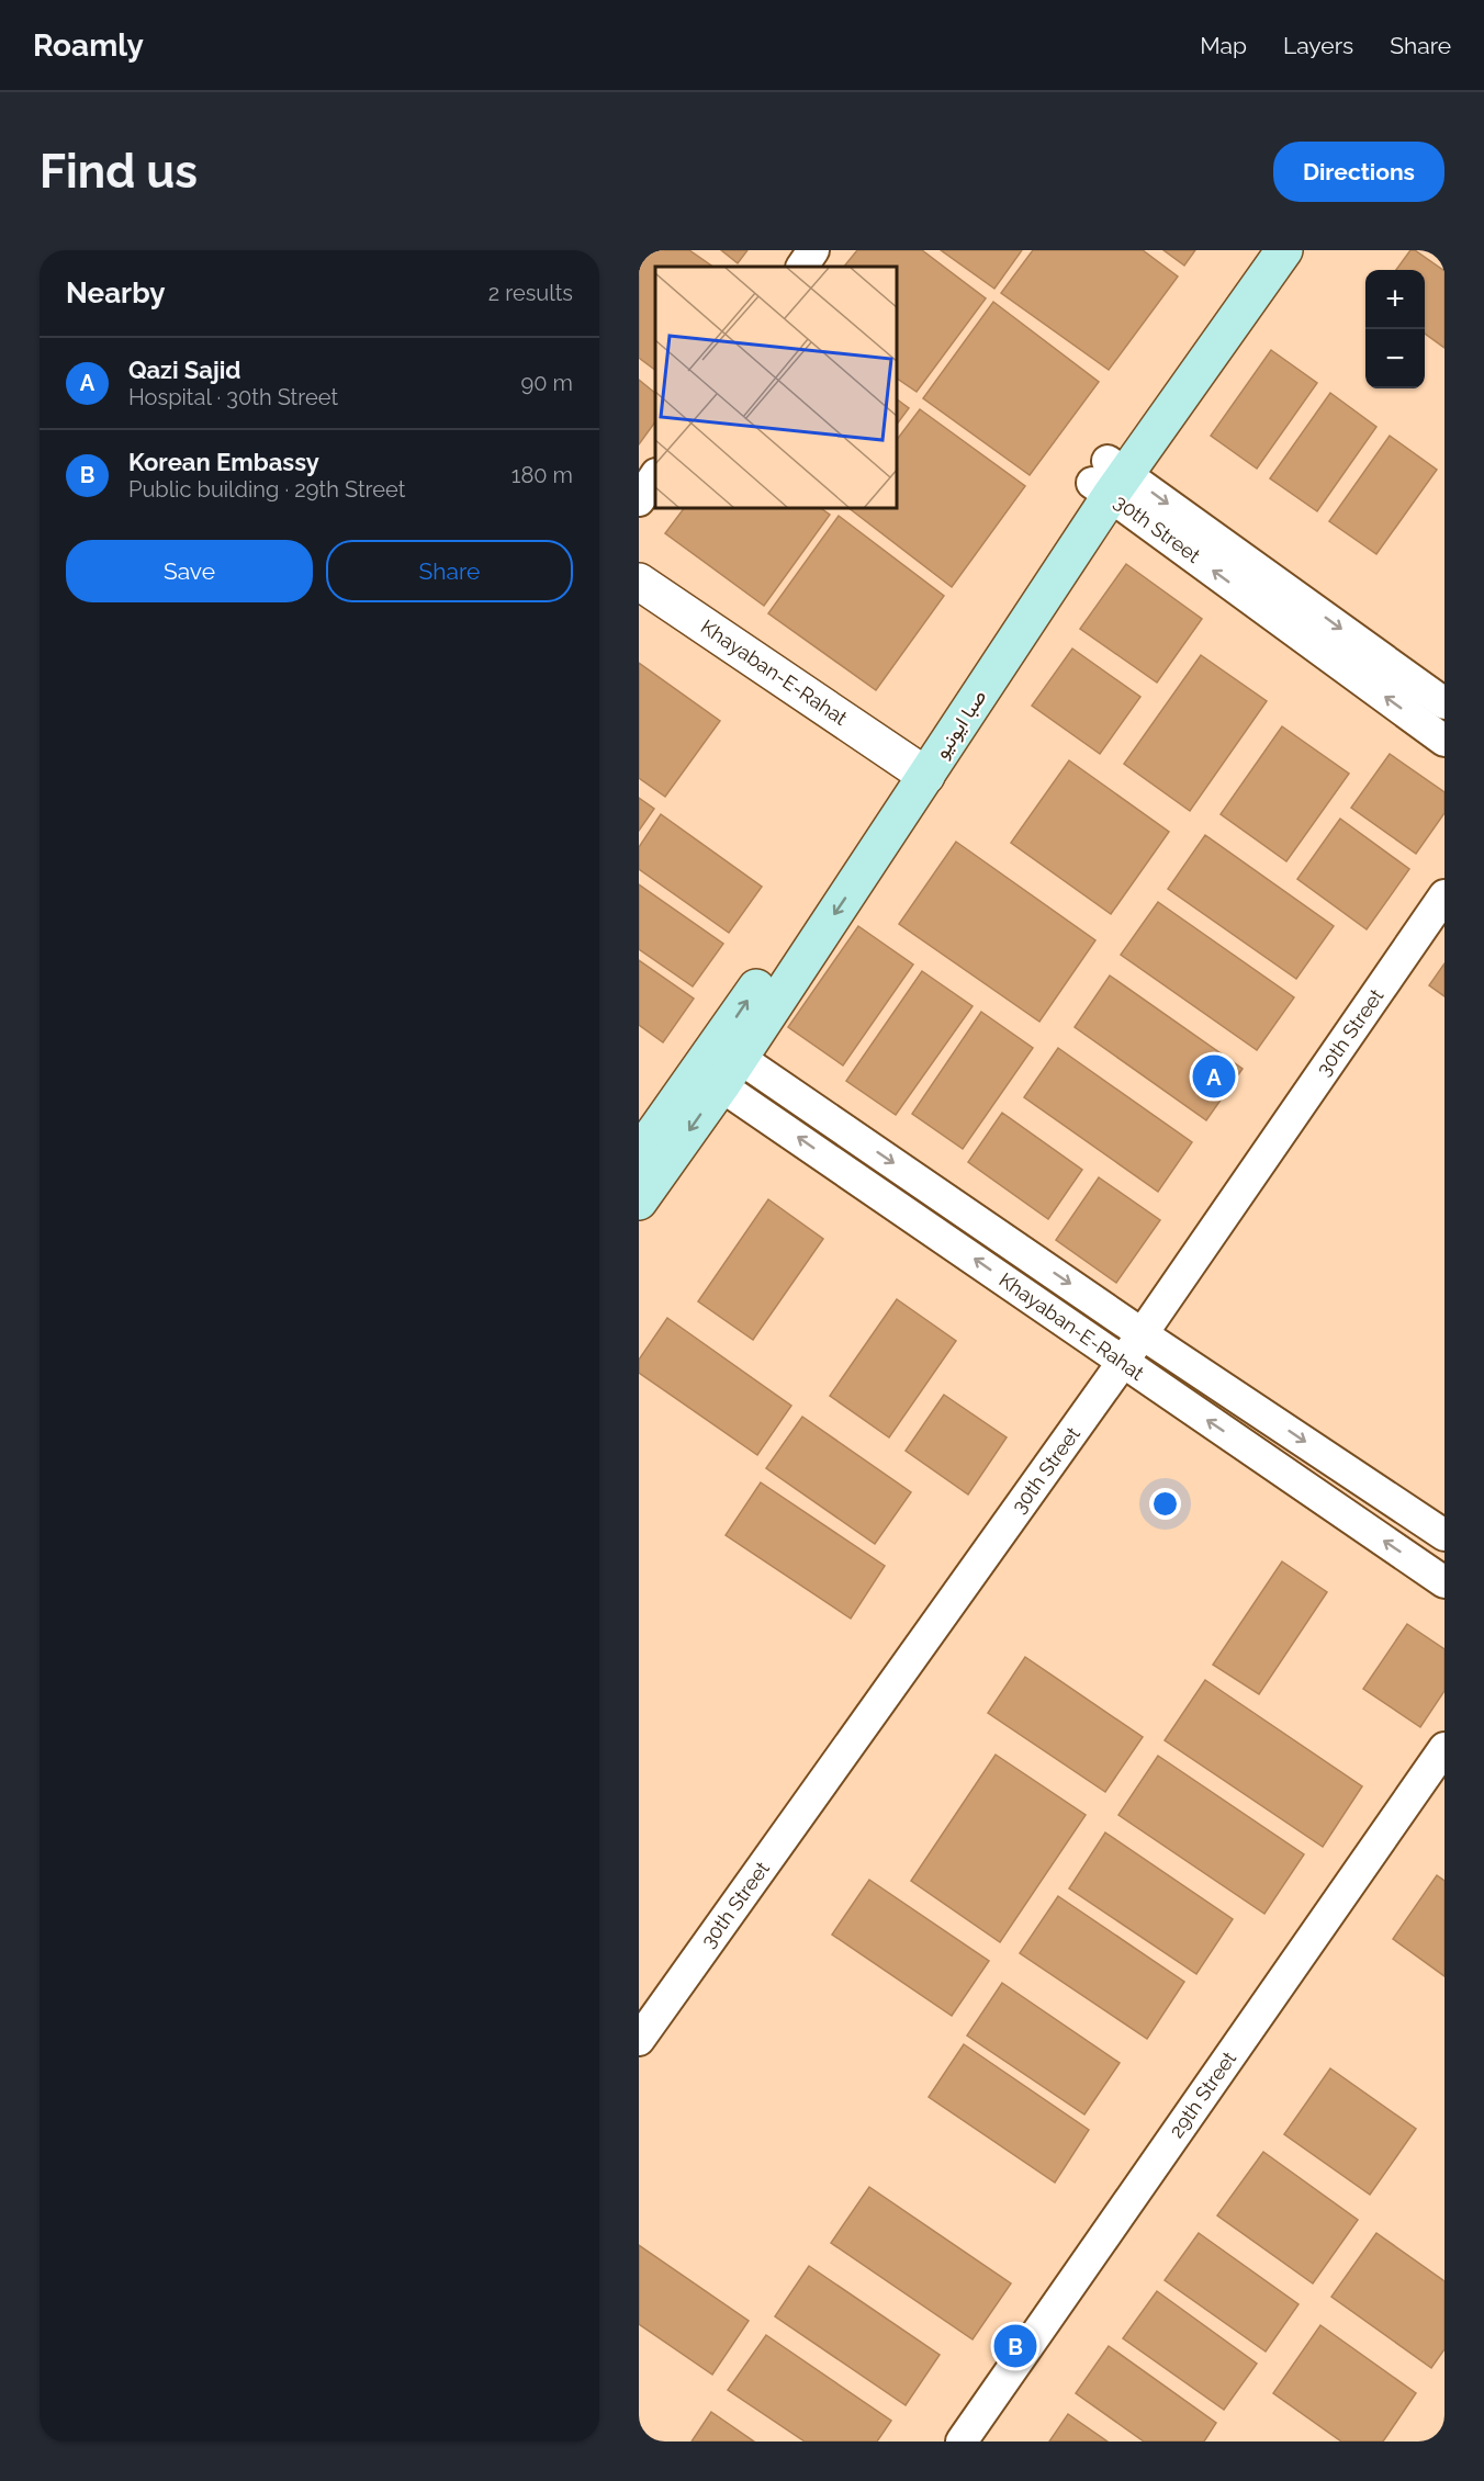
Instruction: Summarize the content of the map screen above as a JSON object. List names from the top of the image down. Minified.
{"streets":{"main road":["صبا ایونیو"],"street":["30th Street","Khayaban-E-Rahat","29th Street"]},"crossings":[["30th Street","Khayaban-E-Rahat"],["30th Street","صبا ایونیو"],["Khayaban-E-Rahat","صبا ایونیو"]],"page":{"header":"Roamly","nav":["Map","Layers","Share"],"buttons":["Directions",["Save","Share"]],"title":"Find us","heading":["Nearby","2 results"],"map_buttons":["+","−"],"list":[{"mark":"A","name":"Qazi Sajid","note":"Hospital · 30th Street","value":"90 m"},{"mark":"B","name":"Korean Embassy","note":"Public building · 29th Street","value":"180 m"}],"pins":["A","B"]}}
